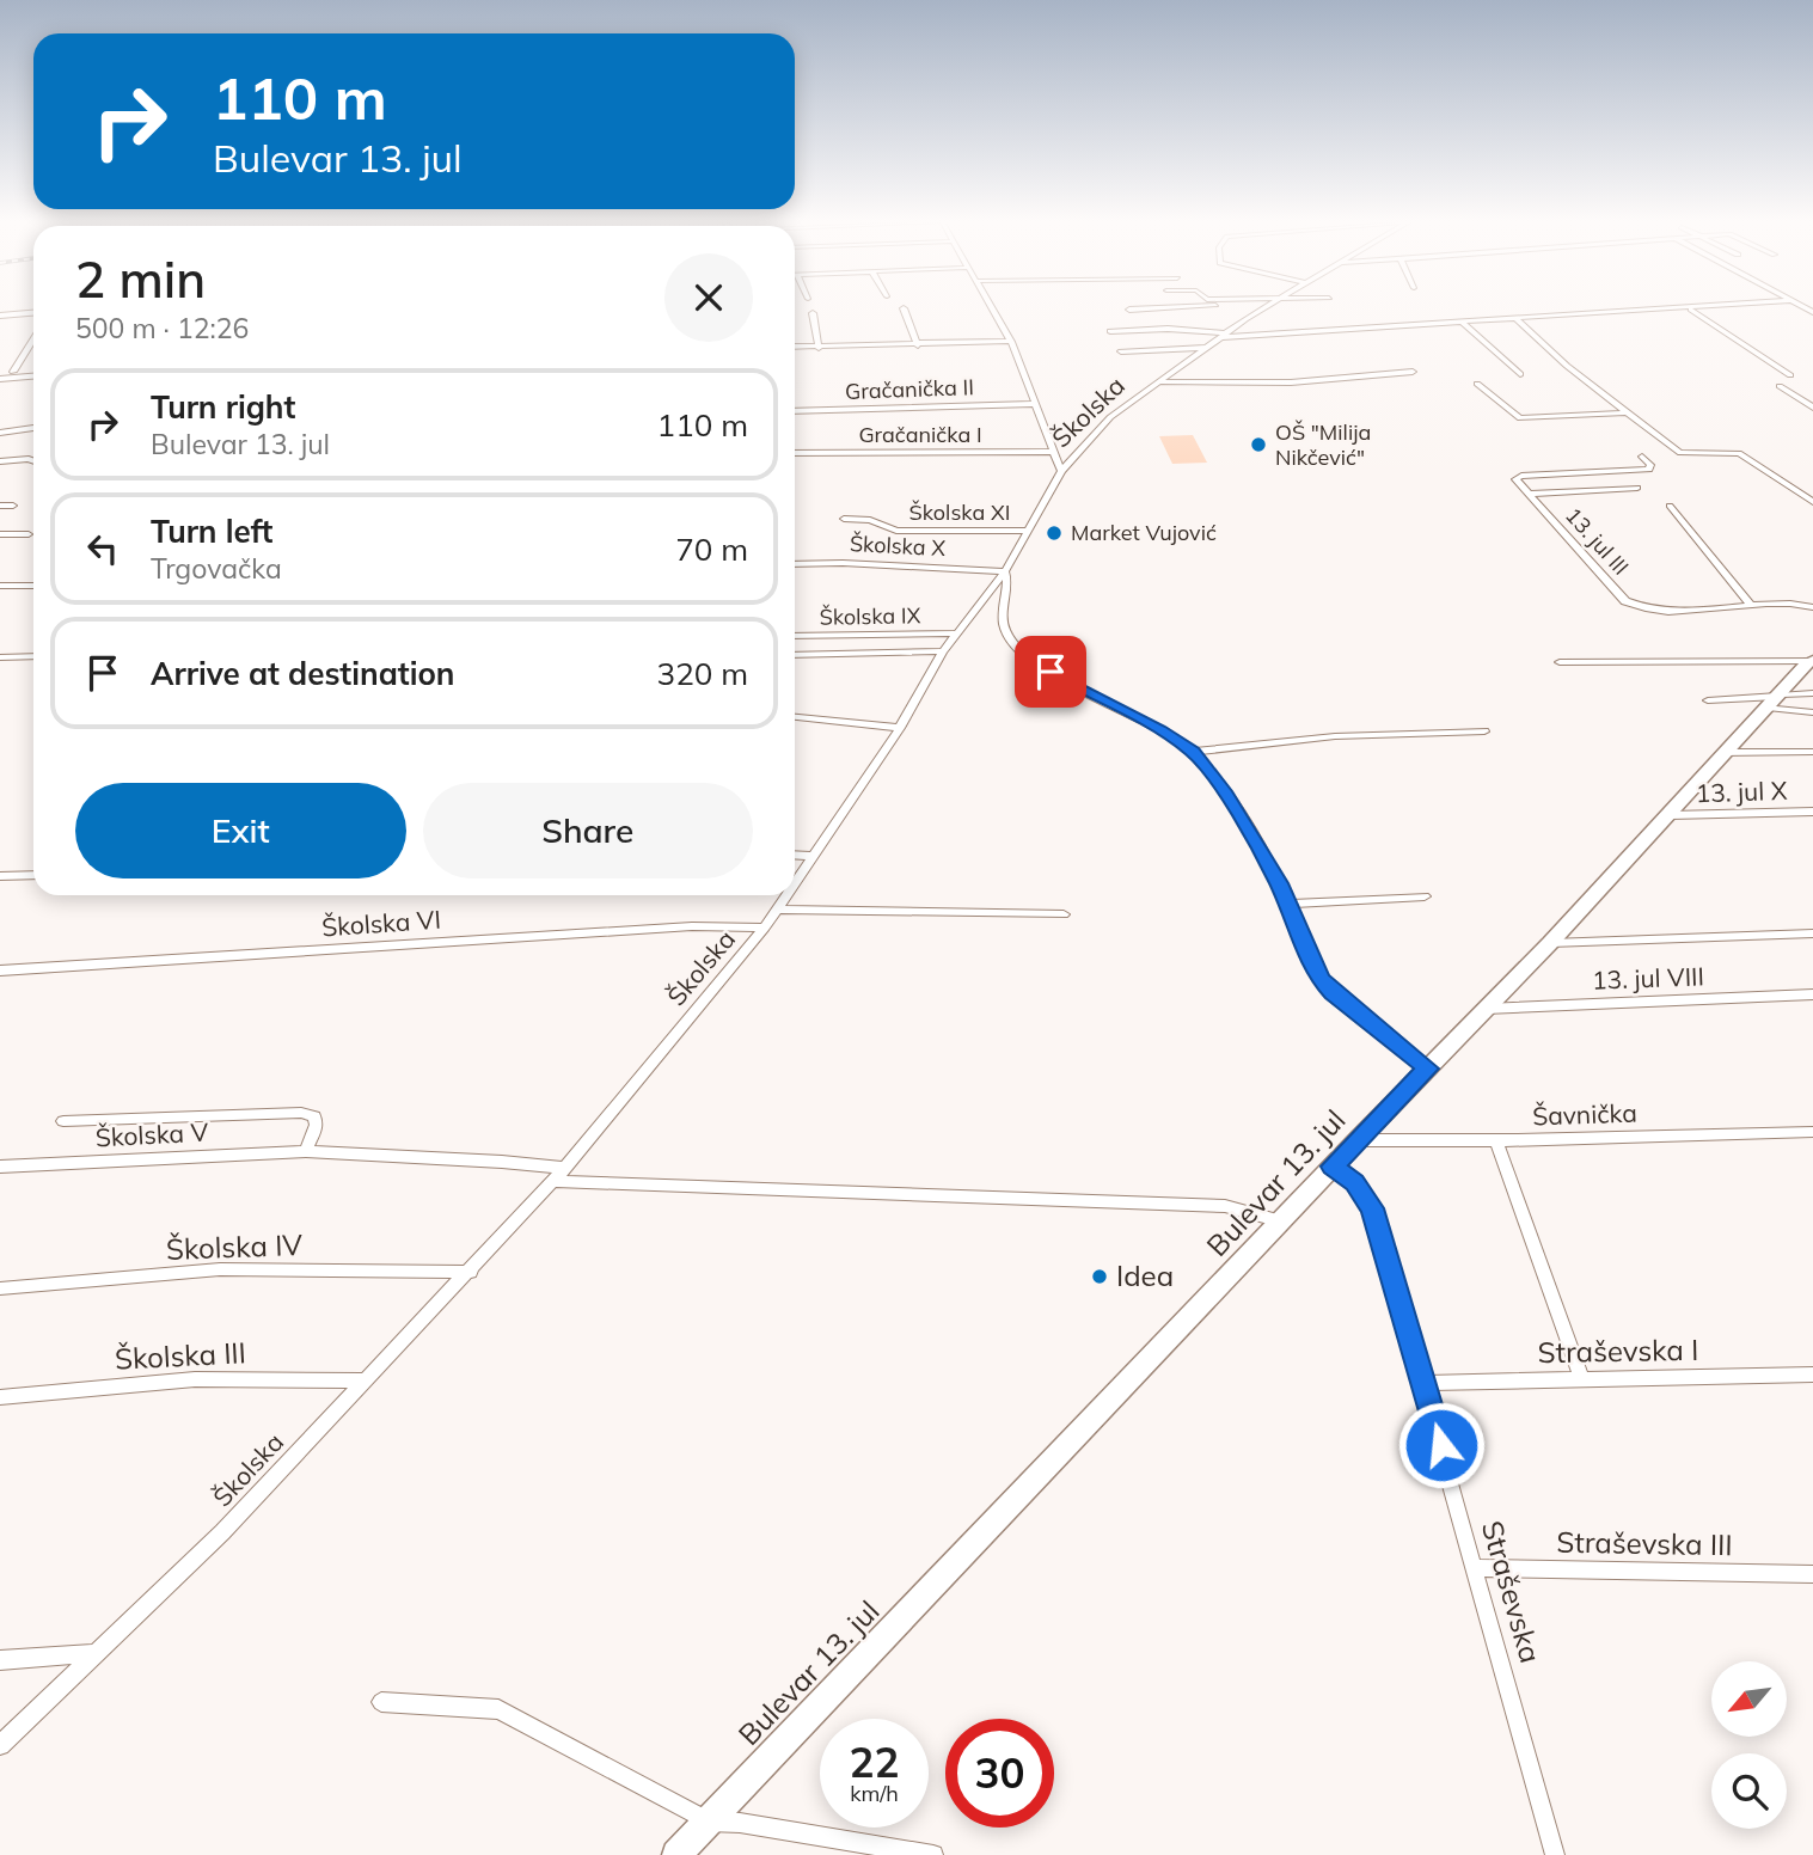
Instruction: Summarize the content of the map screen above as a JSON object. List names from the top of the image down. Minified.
{"streets":{"street":["Gračanička II","Školska","Gračanička I","Školska XI","13. jul III","Školska X","Školska IX","13. jul X","Školska VI","13. jul VIII","Šavnička","Školska V","Bulevar 13. jul","Školska IV","Straševska I","Školska III","Straševska III","Straševska"]},"crossings":[["Školska","Školska XI"],["Školska","Školska X"],["Školska","Školska IX"],["Školska","Školska VI"],["Školska","Školska V"],["Školska","Školska IV"],["Školska","Školska III"],["13. jul X","Bulevar 13. jul"],["13. jul VIII","Bulevar 13. jul"],["Šavnička","Bulevar 13. jul"],["Bulevar 13. jul","Straševska"],["Straševska I","Straševska"],["Straševska III","Straševska"]],"places":["OŠ \"Milija Nikčević\"","Market Vujović","Idea"],"north":"bottom left","page":{"turn":["110 m","Bulevar 13. jul"],"heading":["2 min","500 m · 12:26"],"list":[{"name":"Turn right","note":"Bulevar 13. jul","value":"110 m"},{"name":"Turn left","note":"Trgovačka","value":"70 m"},{"name":"Arrive at destination","value":"320 m"}],"buttons":["Exit","Share"],"speed":"22 km/h","limit":"30"}}
